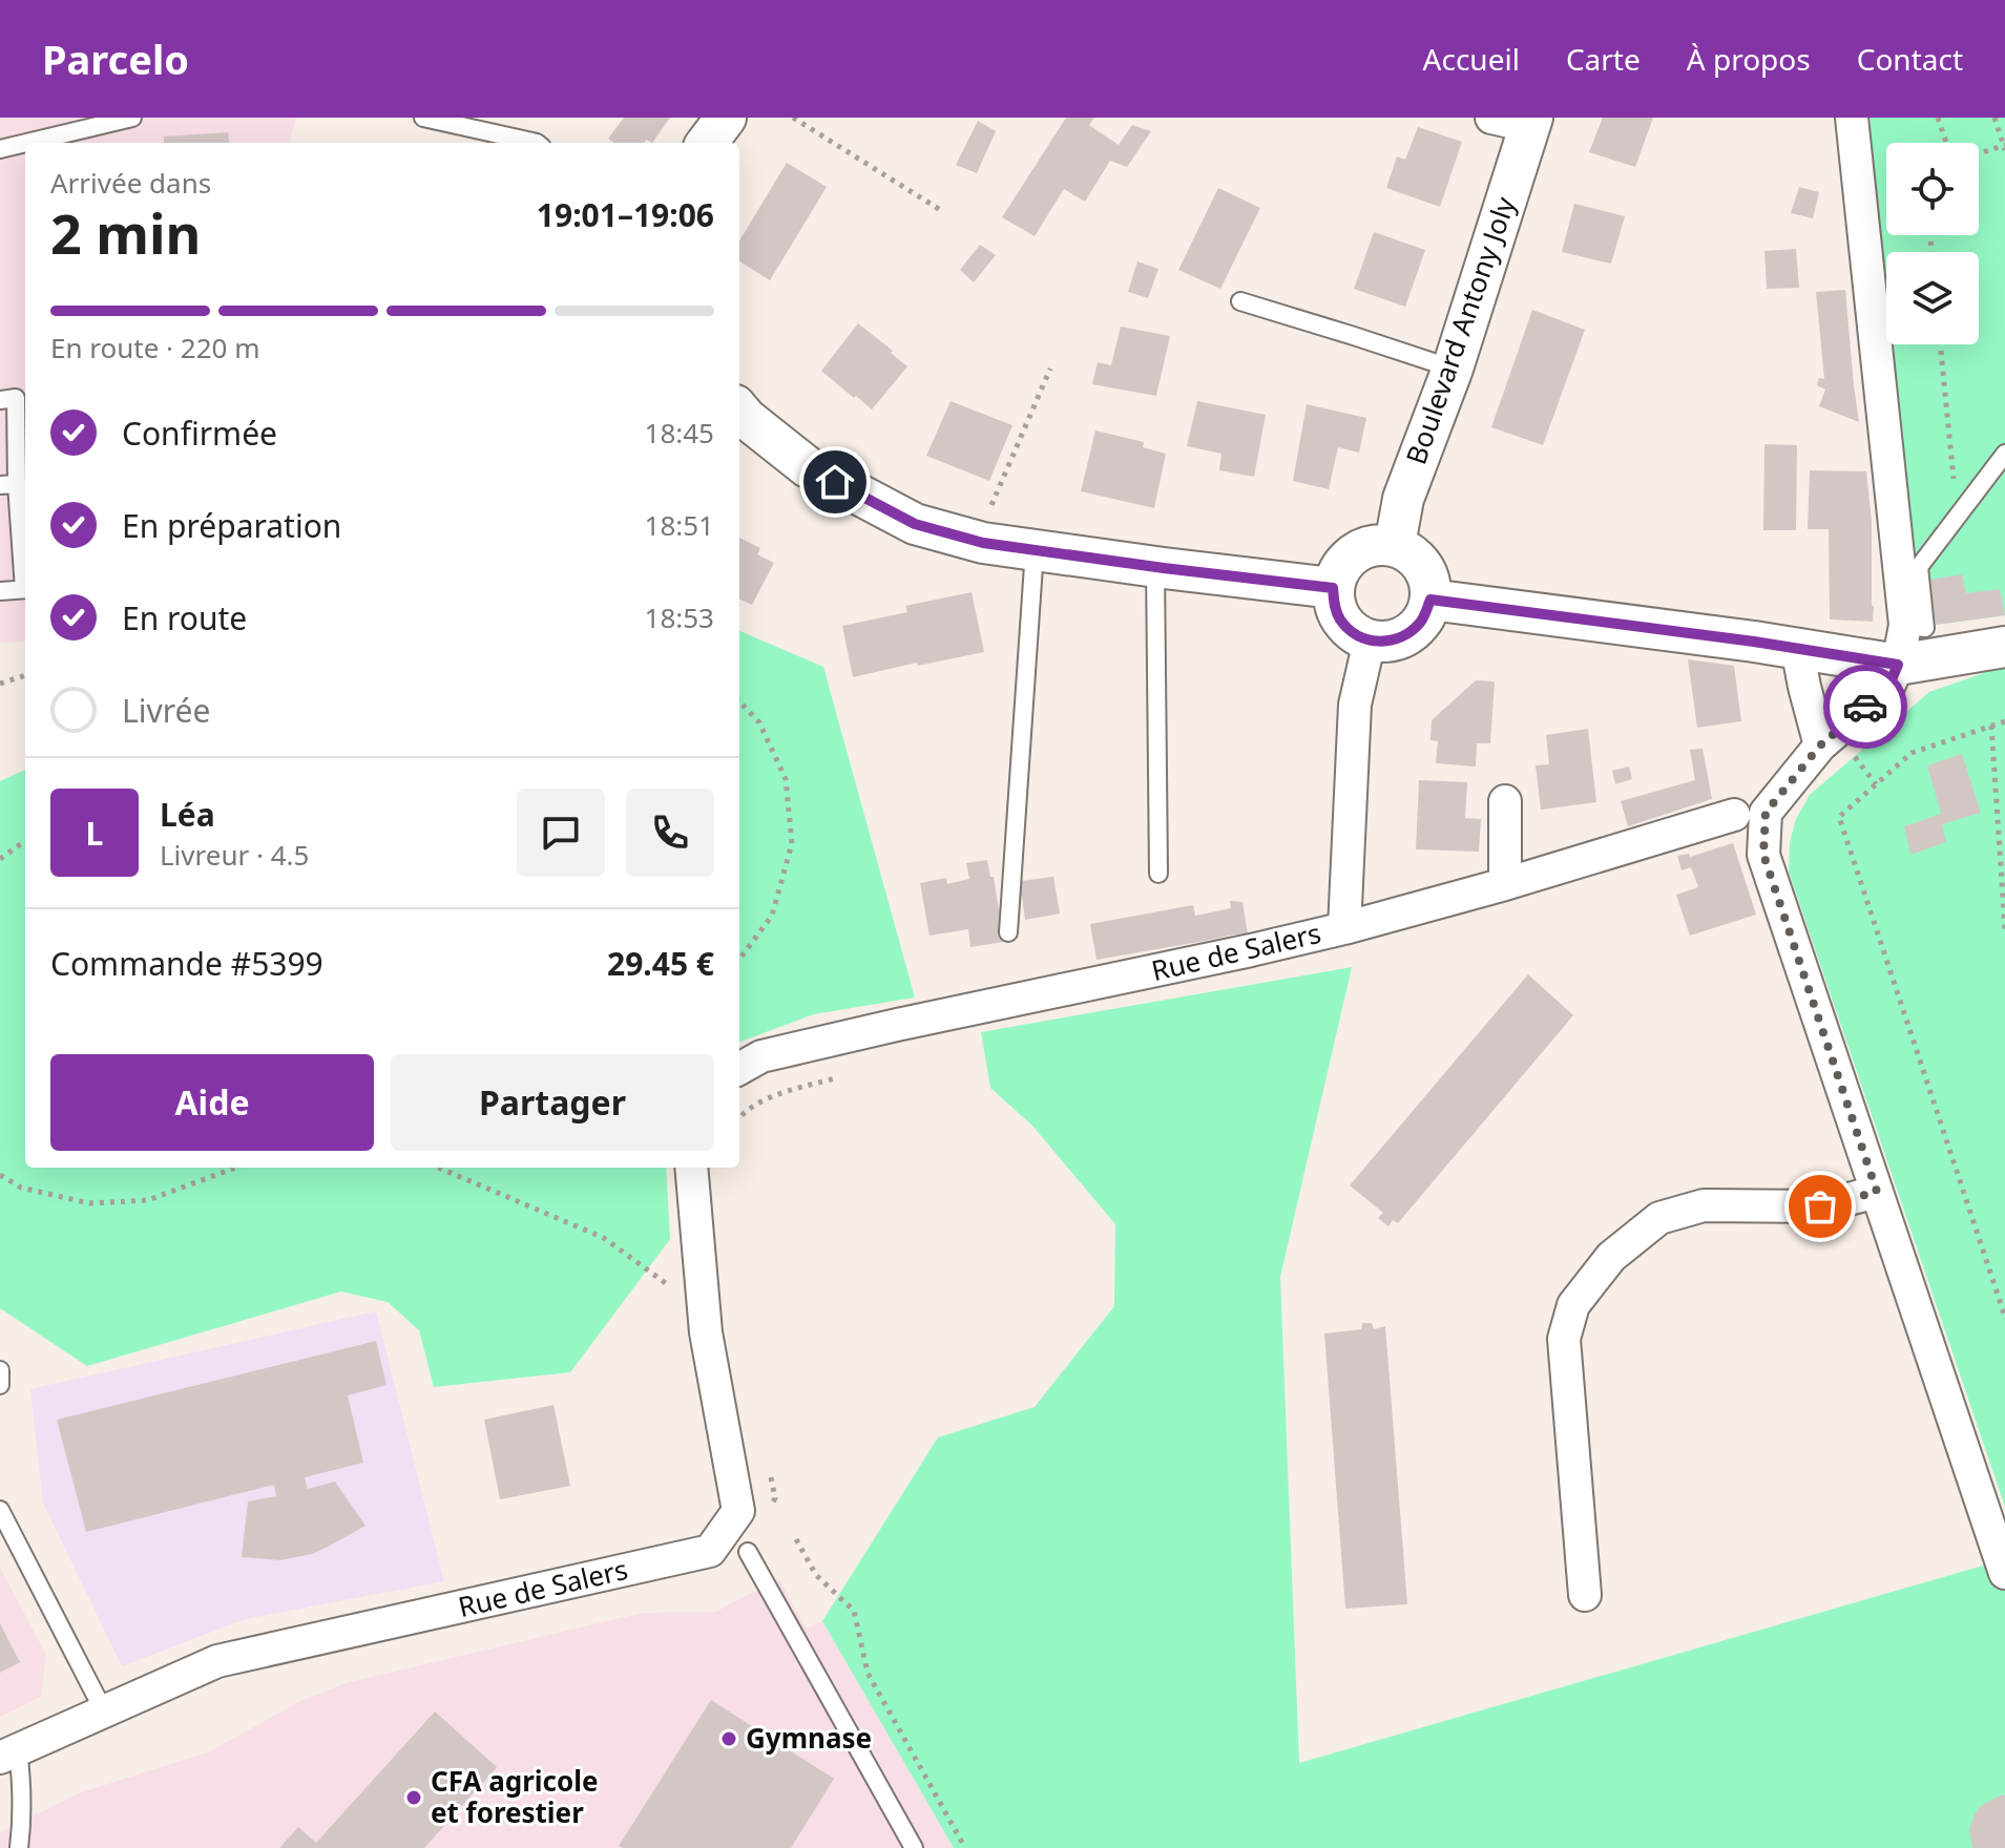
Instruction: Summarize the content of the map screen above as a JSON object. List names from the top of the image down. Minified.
{"streets":{"street":["Boulevard Antony Joly","Rue de Salers"]},"places":["Gymnase","CFA agricole et forestier"],"page":{"header":"Parcelo","nav":["Accueil","Carte","À propos","Contact"],"heading":["2 min","Arrivée dans","19:01–19:06"],"panel":["Léa","Livreur · 4.5","Commande #5399","29.45 €"],"bar":"En route · 220 m","list":[["Confirmée","18:45"],["En préparation","18:51"],["En route","18:53"],"Livrée"],"round":"L","buttons":["Aide","Partager"]}}
